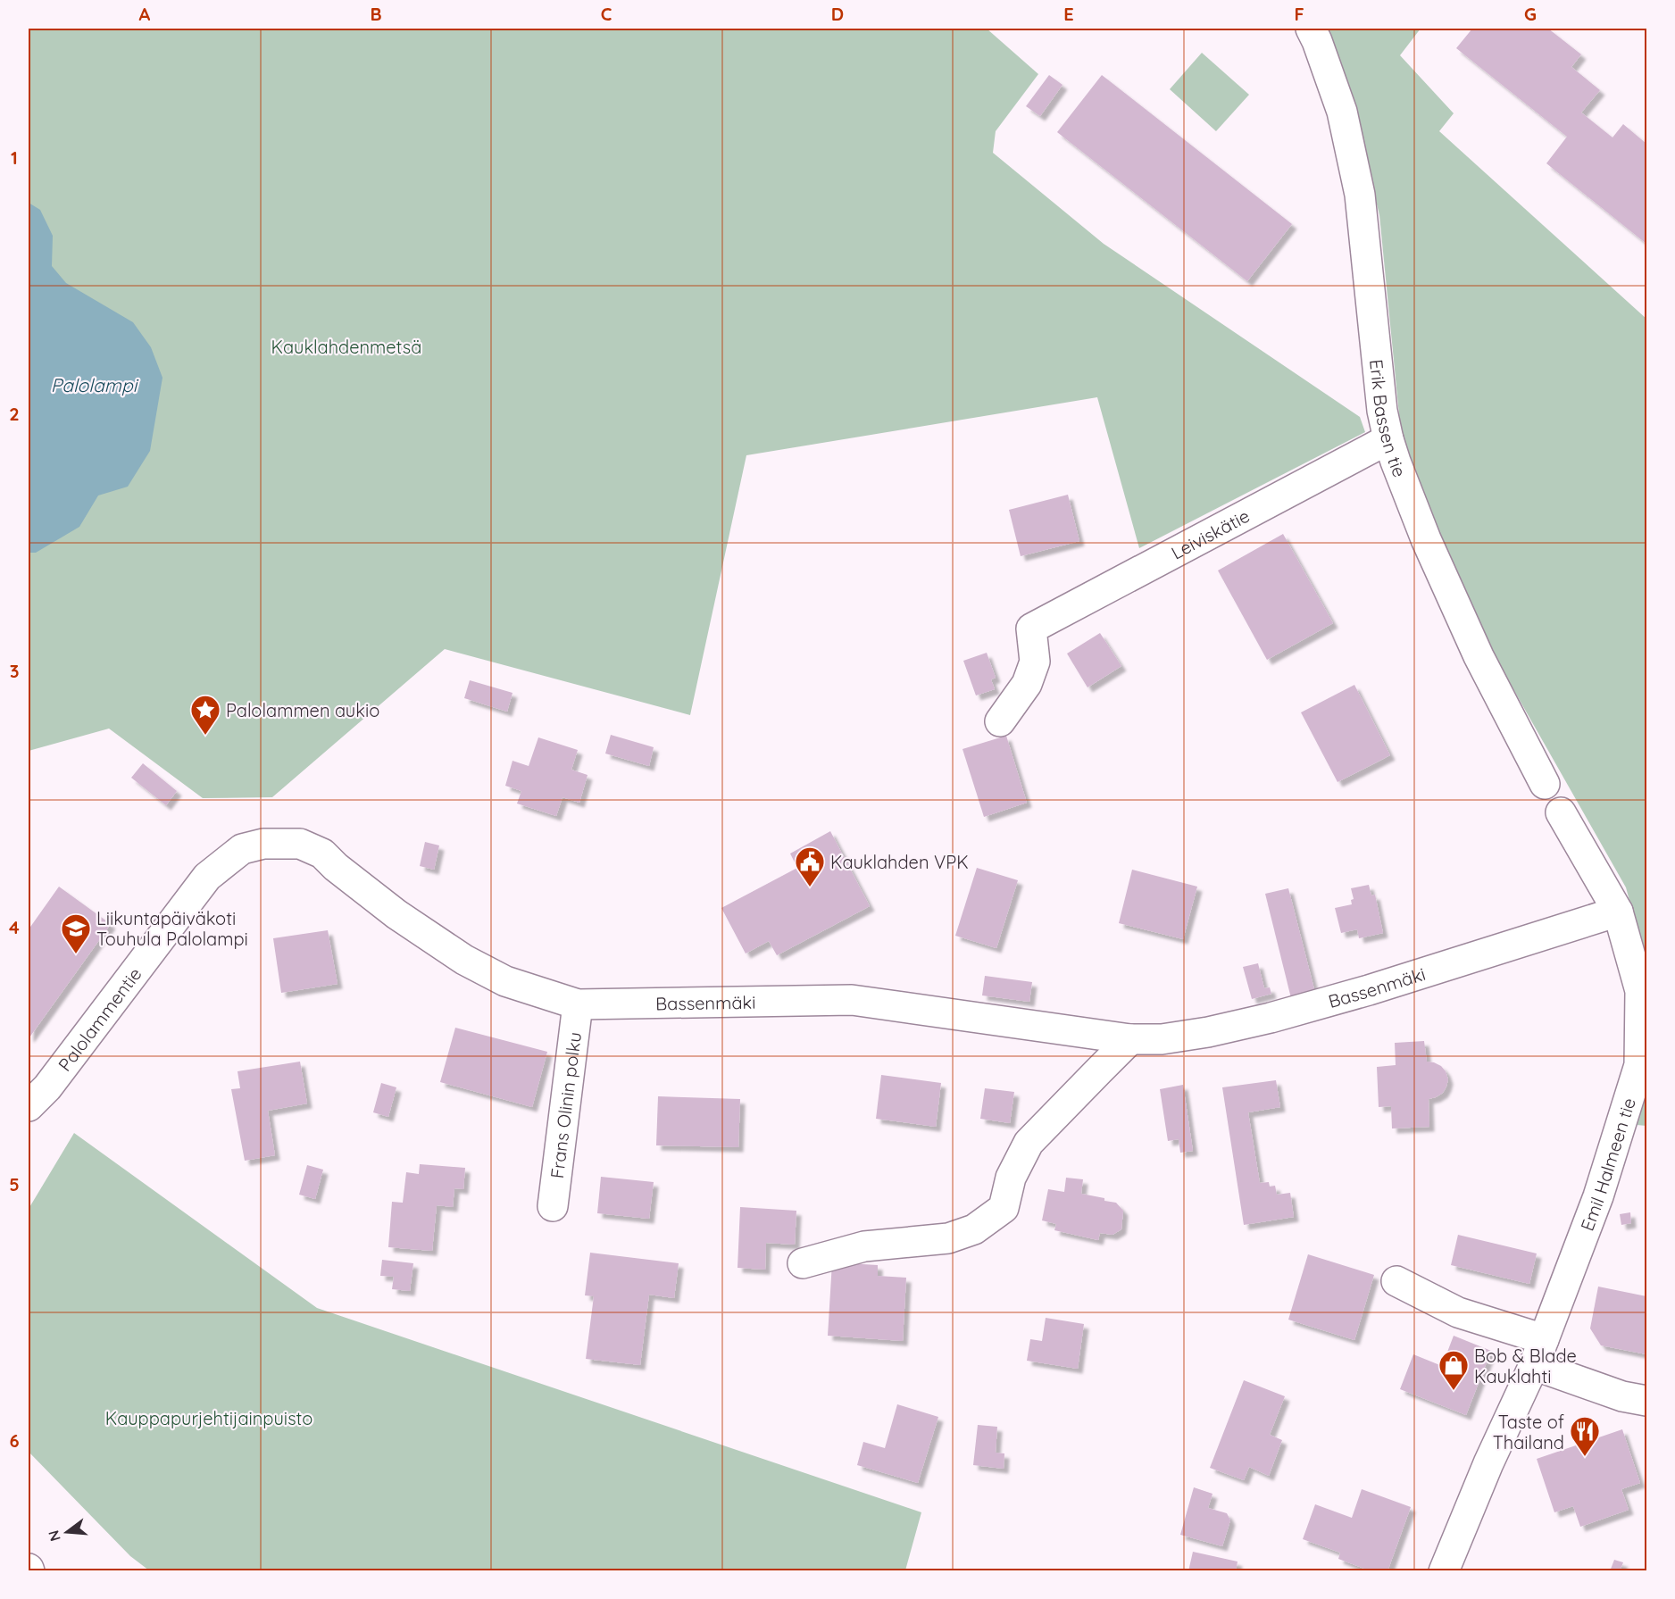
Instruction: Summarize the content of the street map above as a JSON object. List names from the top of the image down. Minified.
{"streets":{"street":["Erik Bassen tie","Leiviskätie","Bassenmäki","Palolammentie","Frans Olinin polku","Emil Halmeen tie"]},"crossings":[["Erik Bassen tie","Leiviskätie"],["Bassenmäki","Palolammentie"],["Bassenmäki","Frans Olinin polku"],["Bassenmäki","Emil Halmeen tie"]],"water":["Palolampi"],"parks":["Kauklahdenmetsä","Kauppapurjehtijainpuisto"],"places":{"place":["Palolammen aukio"],"public building":["Kauklahden VPK"],"school or university":["Liikuntapäiväkoti Touhula Palolampi"],"shop":["Bob & Blade Kauklahti"],"restaurant":["Taste of Thailand"]},"north":"left","grid":{"columns":["A","B","C","D","E","F","G"],"rows":["1","2","3","4","5","6"]}}
